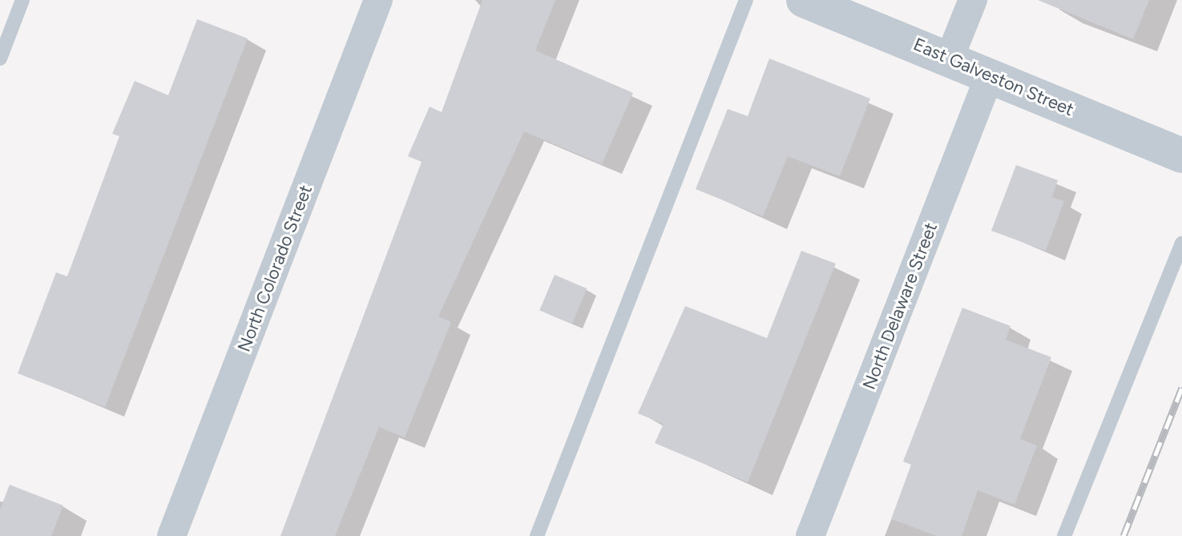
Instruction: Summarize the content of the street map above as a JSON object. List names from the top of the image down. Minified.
{"streets":{"street":["East Galveston Street","North Colorado Street","North Delaware Street"]},"crossings":[["East Galveston Street","North Delaware Street"]]}
